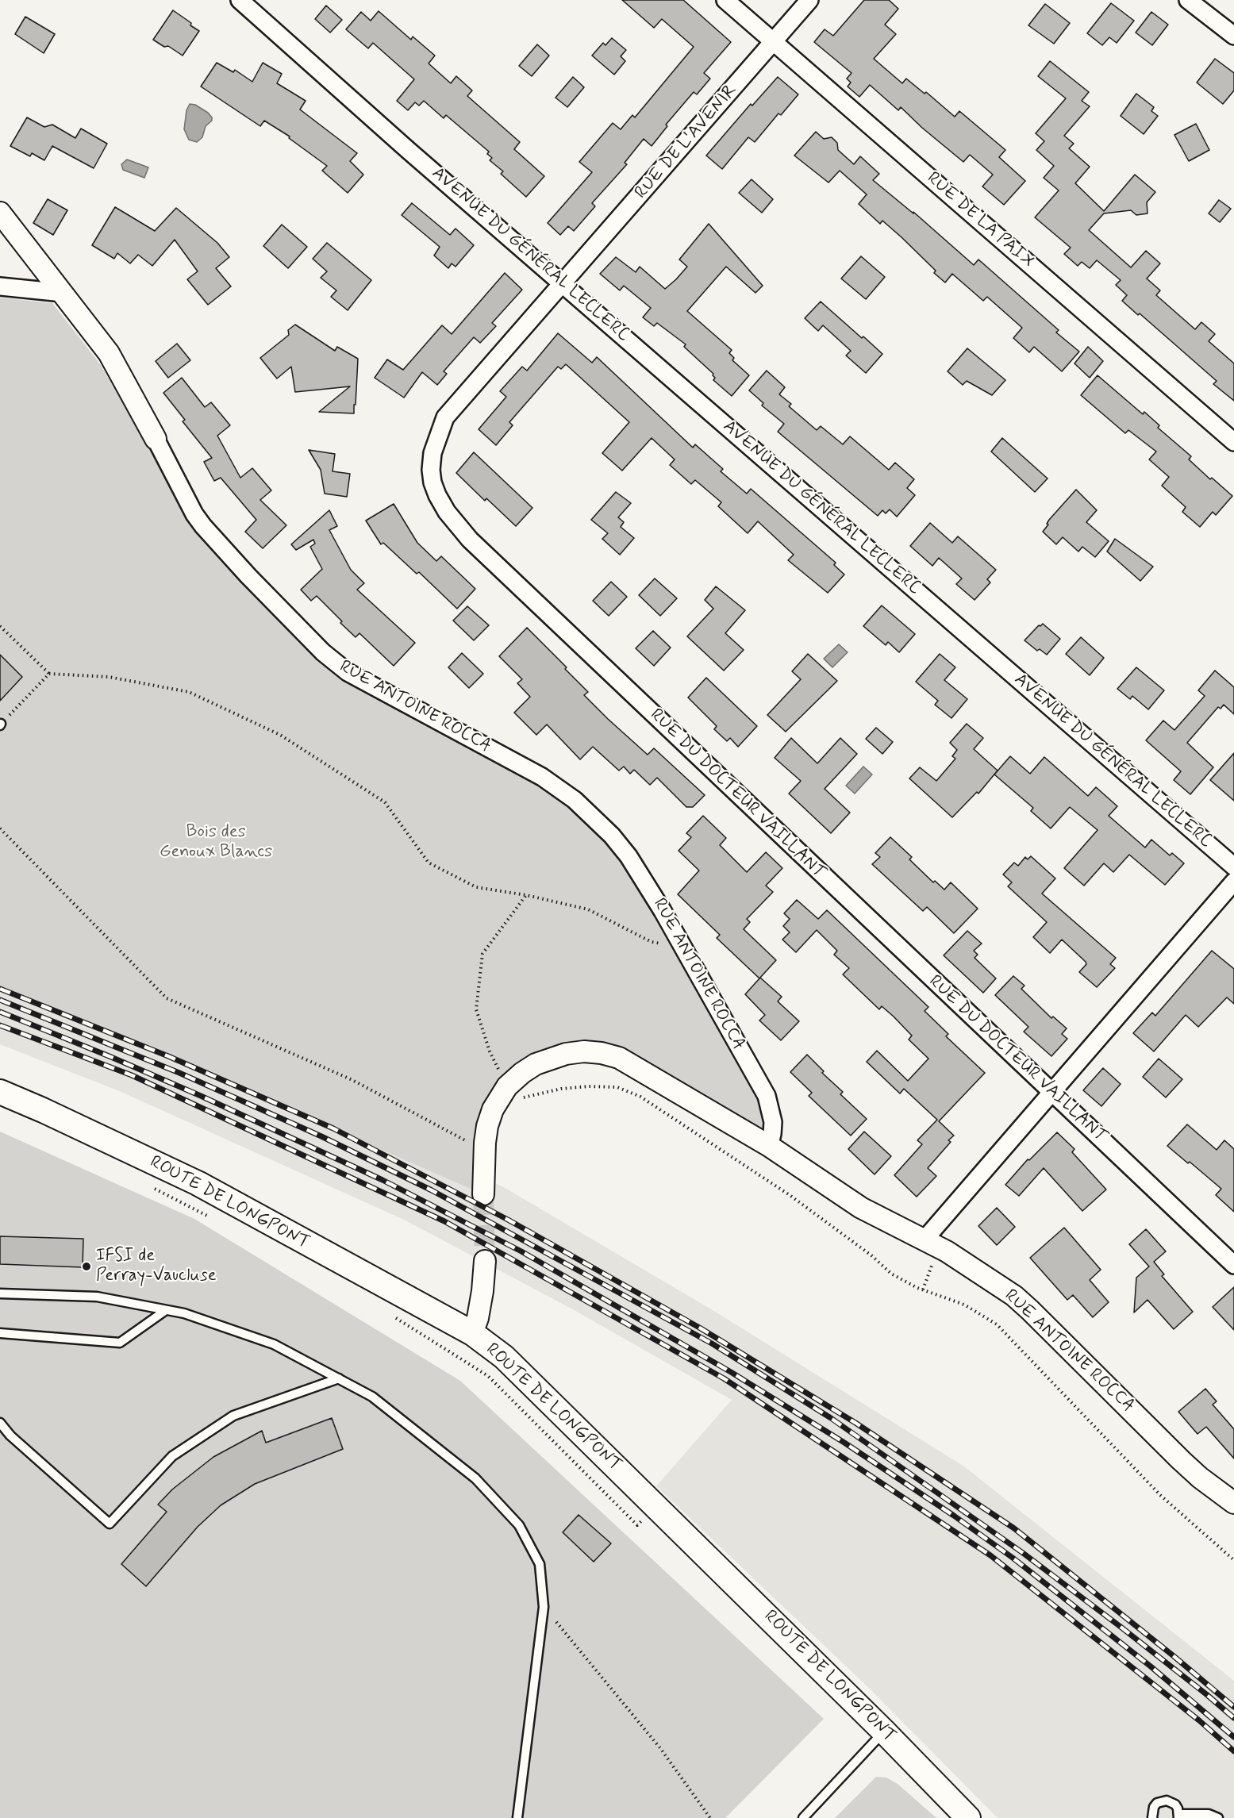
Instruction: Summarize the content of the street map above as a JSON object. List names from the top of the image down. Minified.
{"streets":{"main road":["ROUTE DE LONGPONT"],"street":["RUE DE L'AVENIR","RUE DE LA PAIX","AVENUE DU GÉNÉRAL LECLERC","RUE ANTOINE ROCCA","RUE DU DOCTEUR VAILLANT"]},"crossings":[["RUE DE L'AVENIR","RUE DE LA PAIX"],["RUE DE L'AVENIR","AVENUE DU GÉNÉRAL LECLERC"],["RUE DE L'AVENIR","RUE DU DOCTEUR VAILLANT"],["AVENUE DU GÉNÉRAL LECLERC","RUE DU DOCTEUR VAILLANT"]],"parks":["Bois des Genoux Blancs"],"places":["IFSI de Perray-Vaucluse"]}
